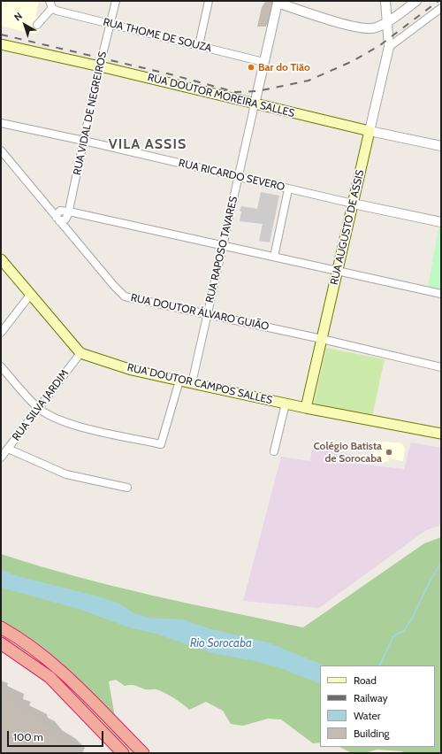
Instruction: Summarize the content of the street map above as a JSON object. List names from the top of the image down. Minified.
{"streets":{"main road":["RUA DOUTOR MOREIRA SALLES","RUA AUGUSTO DE ASSIS","RUA DOUTOR CAMPOS SALLES"],"street":["RUA THOME DE SOUZA","RUA VIDAL DE NEGREIROS","RUA RICARDO SEVERO","RUA RAPOSO TAVARES","RUA DOUTOR ÁLVARO GUIÃO","RUA SILVA JARDIM"]},"crossings":[["RUA THOME DE SOUZA","RUA VIDAL DE NEGREIROS"],["RUA THOME DE SOUZA","RUA RAPOSO TAVARES"],["RUA DOUTOR MOREIRA SALLES","RUA VIDAL DE NEGREIROS"],["RUA DOUTOR MOREIRA SALLES","RUA AUGUSTO DE ASSIS"],["RUA DOUTOR MOREIRA SALLES","RUA RAPOSO TAVARES"],["RUA VIDAL DE NEGREIROS","RUA RICARDO SEVERO"],["RUA RICARDO SEVERO","RUA AUGUSTO DE ASSIS"],["RUA RICARDO SEVERO","RUA RAPOSO TAVARES"],["RUA AUGUSTO DE ASSIS","RUA DOUTOR ÁLVARO GUIÃO"],["RUA AUGUSTO DE ASSIS","RUA DOUTOR CAMPOS SALLES"],["RUA RAPOSO TAVARES","RUA DOUTOR ÁLVARO GUIÃO"],["RUA RAPOSO TAVARES","RUA DOUTOR CAMPOS SALLES"],["RUA DOUTOR CAMPOS SALLES","RUA SILVA JARDIM"]],"districts":["VILA ASSIS"],"water":["Rio Sorocaba"],"places":["Bar do Tião","Colégio Batista de Sorocaba"],"legend":["Road","Railway","Water","Building"],"scale_bar":"100 m","north":"top left"}
